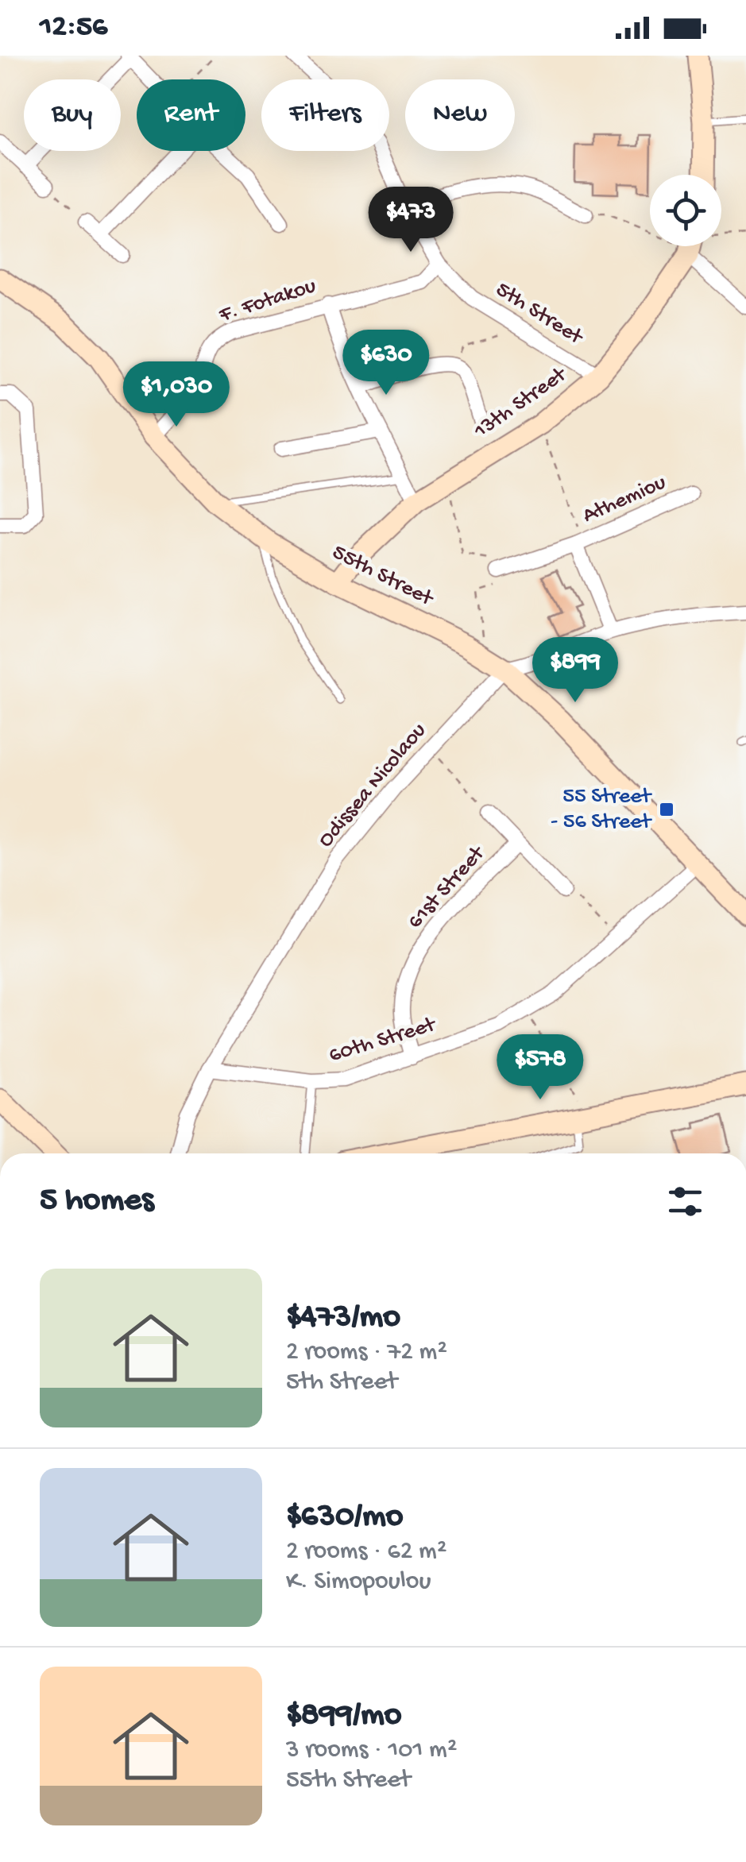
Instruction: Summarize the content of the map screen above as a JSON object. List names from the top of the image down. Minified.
{"streets":{"street":["F. Fotakou","5th Street","13th Street","Athemiou","55th Street","Odissea Nicolaou","61st Street","60th Street"]},"crossings":[["F. Fotakou","5th Street"],["F. Fotakou","55th Street"],["5th Street","13th Street"],["13th Street","55th Street"],["55th Street","Odissea Nicolaou"],["55th Street","60th Street"],["Odissea Nicolaou","60th Street"],["61st Street","60th Street"]],"places":{"transit":["55 Street - 56 Street"]},"page":{"status":"12:56","chip":["Buy","Rent","Filters","New"],"price":["$473","$630","$1,030","$899","$578"],"heading":"5 homes","list":[{"name":"$473/mo","note":"2 rooms · 72 m² · 5th Street"},{"name":"$630/mo","note":"2 rooms · 62 m² · K. Simopoulou"},{"name":"$899/mo","note":"3 rooms · 101 m² · 55th Street"}]}}
